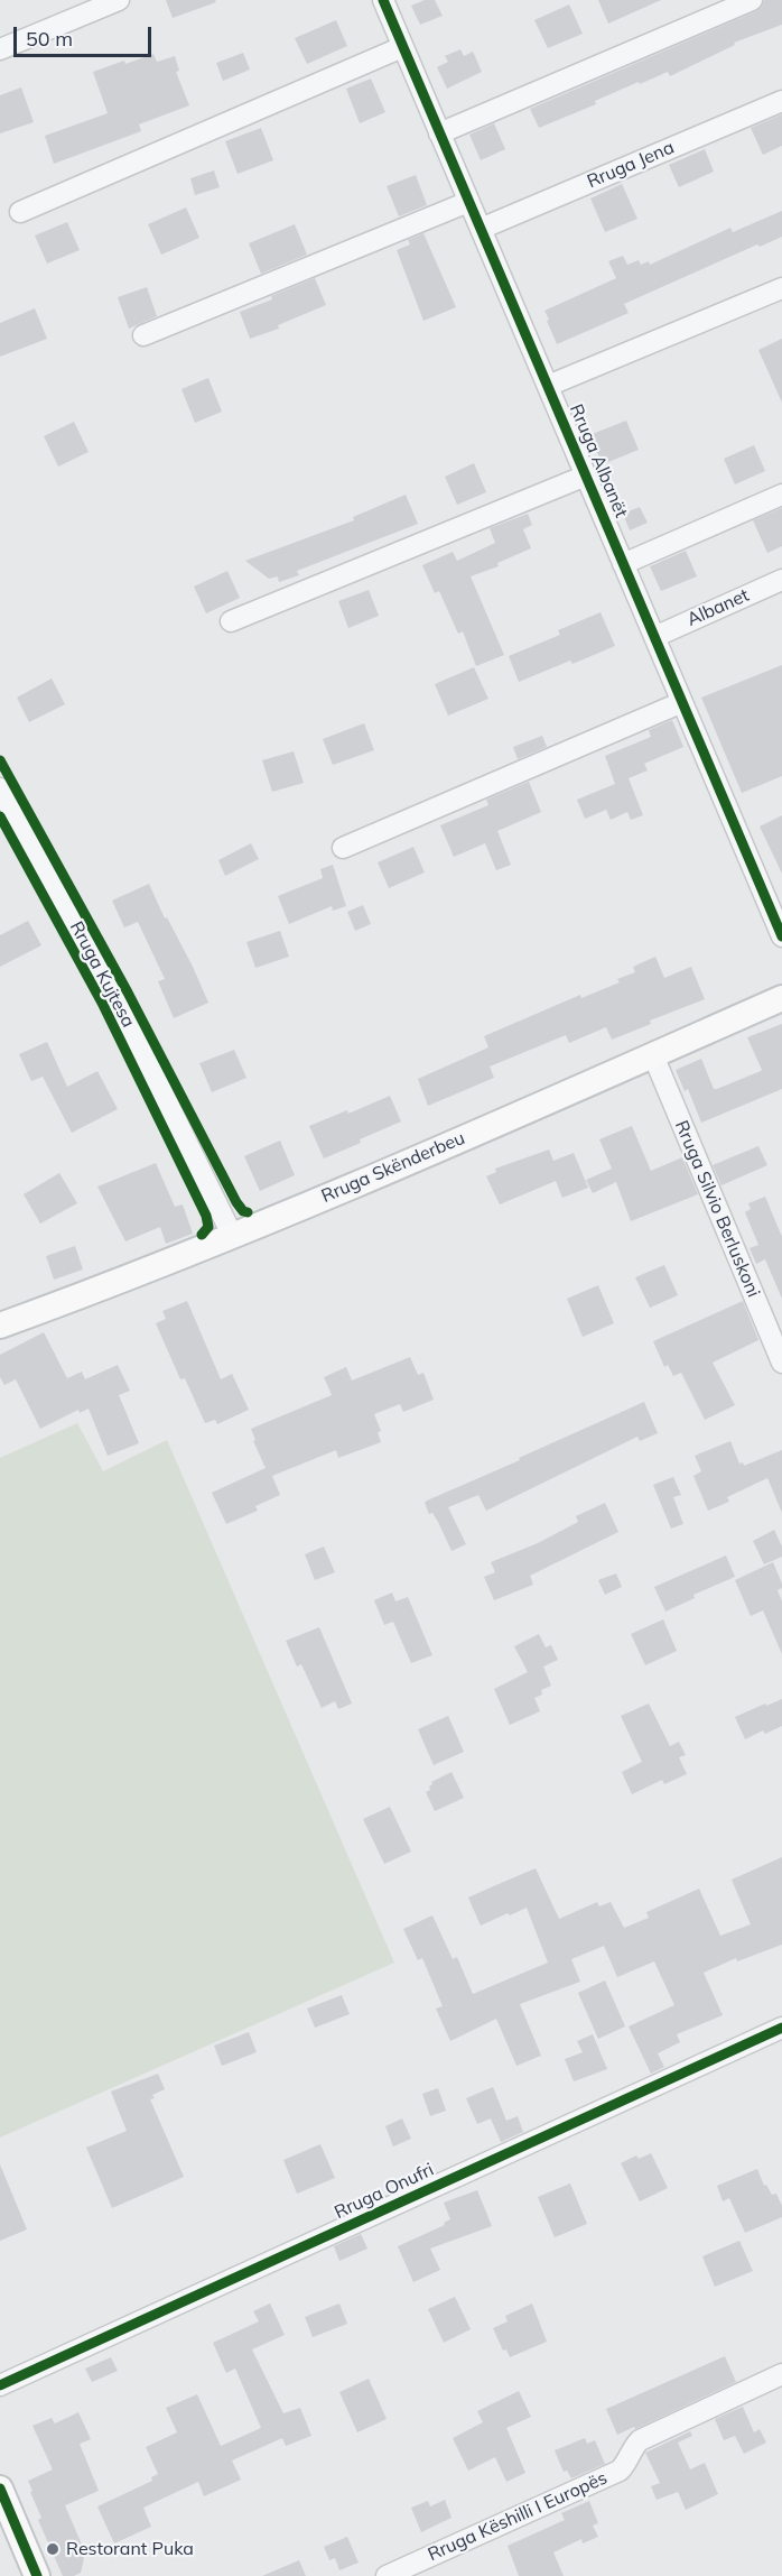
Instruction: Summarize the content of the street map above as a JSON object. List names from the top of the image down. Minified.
{"streets":{"main road":["Rruga Skënderbeu"],"street":["Rruga Jena","Rruga Albanët","Albanet","Rruga Kujtesa","Rruga Silvio Berluskoni","Rruga Onufri","Rruga Këshilli I Europës"]},"crossings":[["Rruga Jena","Rruga Albanët"],["Rruga Albanët","Albanet"],["Rruga Kujtesa","Rruga Skënderbeu"],["Rruga Skënderbeu","Rruga Silvio Berluskoni"]],"places":["Restorant Puka"],"scale_bar":"50 m"}
